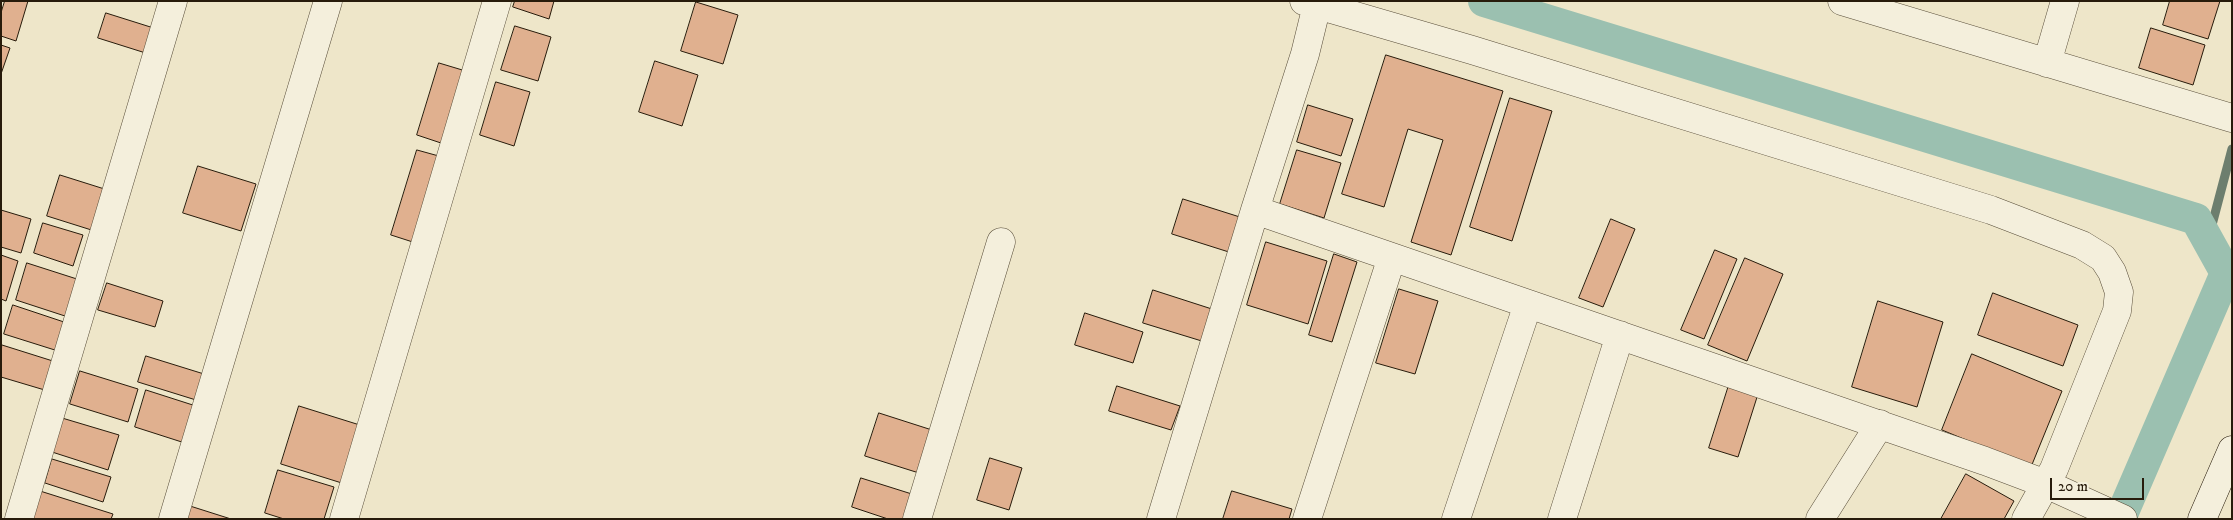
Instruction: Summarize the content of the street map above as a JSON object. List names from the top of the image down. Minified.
{"scale_bar":"20 m"}
